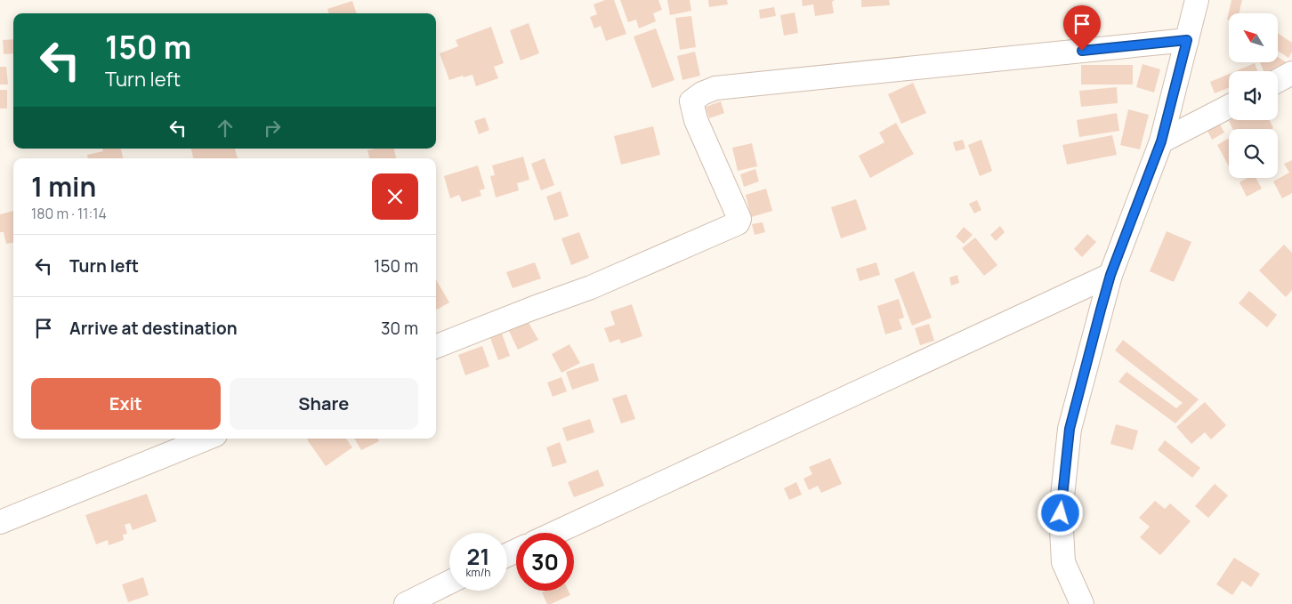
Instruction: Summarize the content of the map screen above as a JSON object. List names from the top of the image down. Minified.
{"north":"top left","page":{"turn":["150 m","Turn left"],"heading":["1 min","180 m · 11:14"],"list":[{"name":"Turn left","value":"150 m"},{"name":"Arrive at destination","value":"30 m"}],"buttons":["Exit","Share"],"speed":"21 km/h","limit":"30"}}
